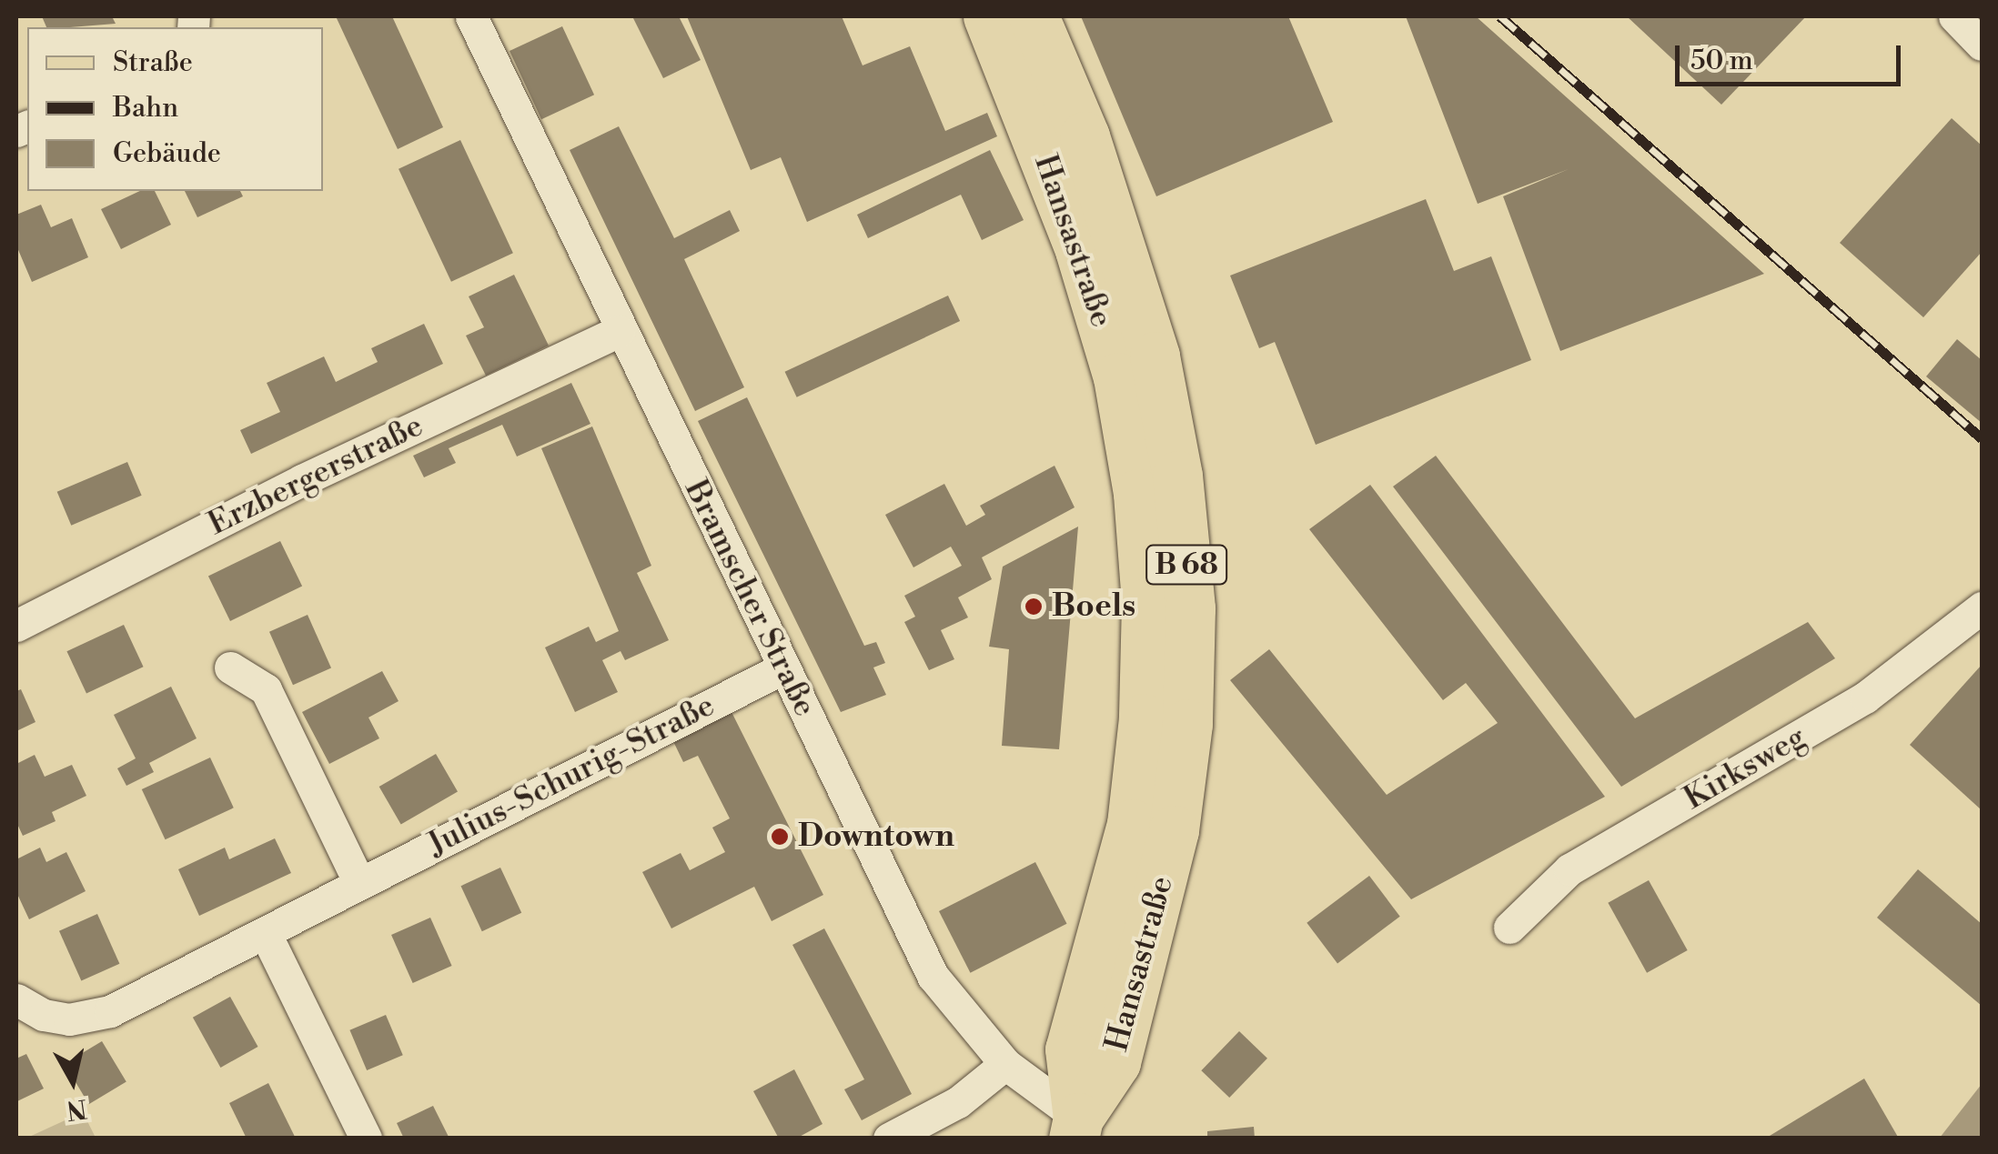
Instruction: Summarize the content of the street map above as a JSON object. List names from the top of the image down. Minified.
{"streets":{"main road":["Hansastraße","B 68"],"street":["Erzbergerstraße","Bramscher Straße","Kirksweg","Julius-Schurig-Straße"]},"crossings":[["Hansastraße","Bramscher Straße"],["Erzbergerstraße","Bramscher Straße"],["Bramscher Straße","Julius-Schurig-Straße"]],"places":["Boels","Downtown"],"legend":["Straße","Bahn","Gebäude"],"scale_bar":"50 m","north":"bottom"}
